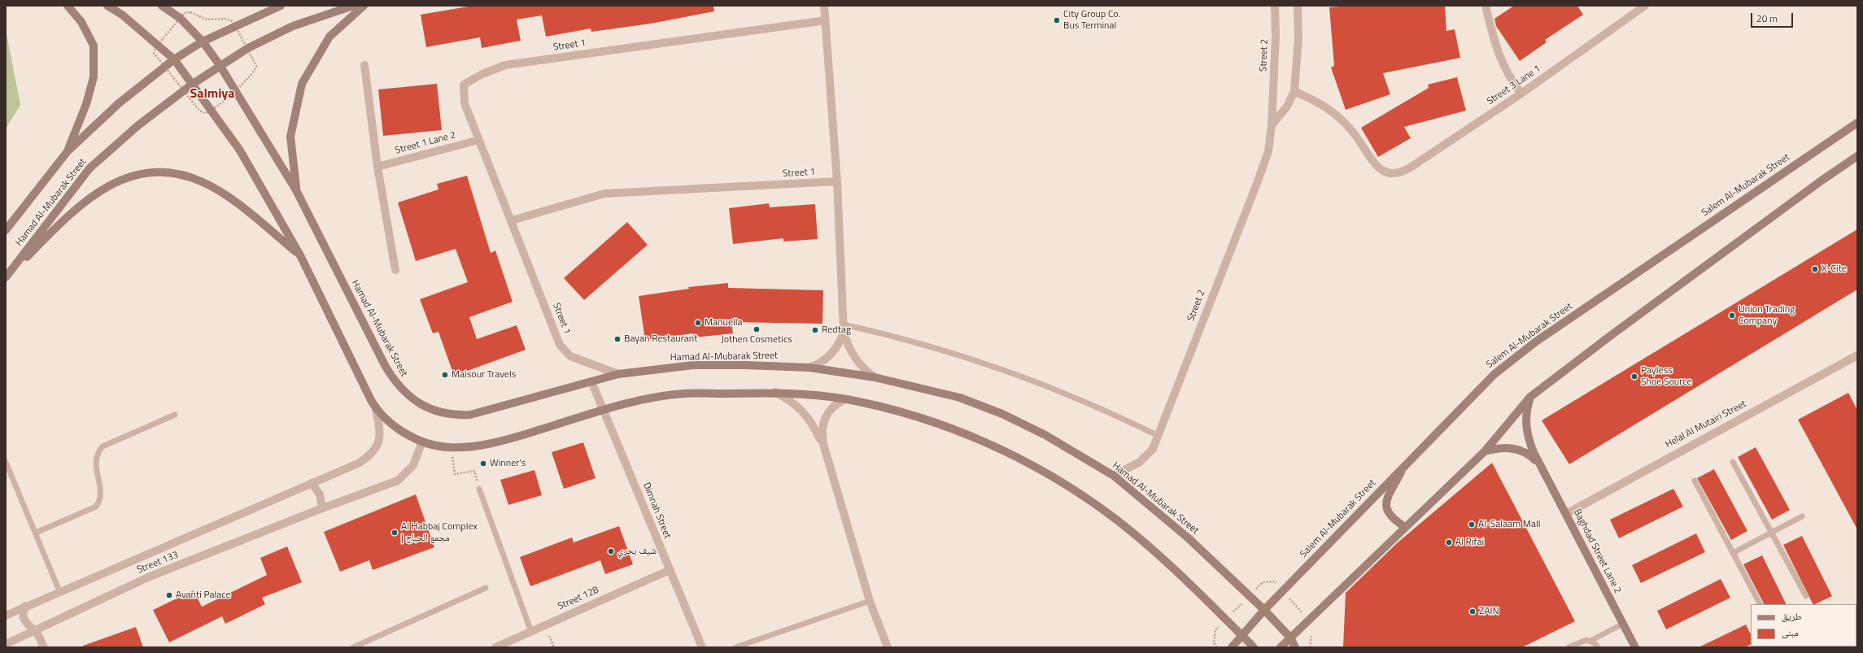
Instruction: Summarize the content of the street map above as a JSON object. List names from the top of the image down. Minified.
{"streets":{"main road":["Salem Al-Mubarak Street","Hamad Al-Mubarak Street","Baghdad Street Lane 2"],"street":["Street 1","Street 2","Street 3 Lane 1","Street 1 Lane 2","Helal Al Mutairi Street","Dimnah Street","Street 133","Street 128"]},"crossings":[["Street 1","Street 1 Lane 2"],["Street 1","Hamad Al-Mubarak Street"],["Street 2","Hamad Al-Mubarak Street"],["Salem Al-Mubarak Street","Hamad Al-Mubarak Street"],["Hamad Al-Mubarak Street","Dimnah Street"],["Helal Al Mutairi Street","Baghdad Street Lane 2"],["Dimnah Street","Street 128"]],"districts":["Salmiya"],"places":["City Group Co. Bus Terminal","X-Cite","Union Trading Company","Manuella","Jothen Cosmetics","Redtag","Bayan Restaurant","Maisour Travels","Payless Shoe Source","Winner's","Al-Salaam Mall","Al Habbaj Complex | مجمع الحباج","Al Rifai","شيف بحري","Avanti Palace","ZAIN"],"legend":["طريق","مبنى"],"scale_bar":"20 m"}
